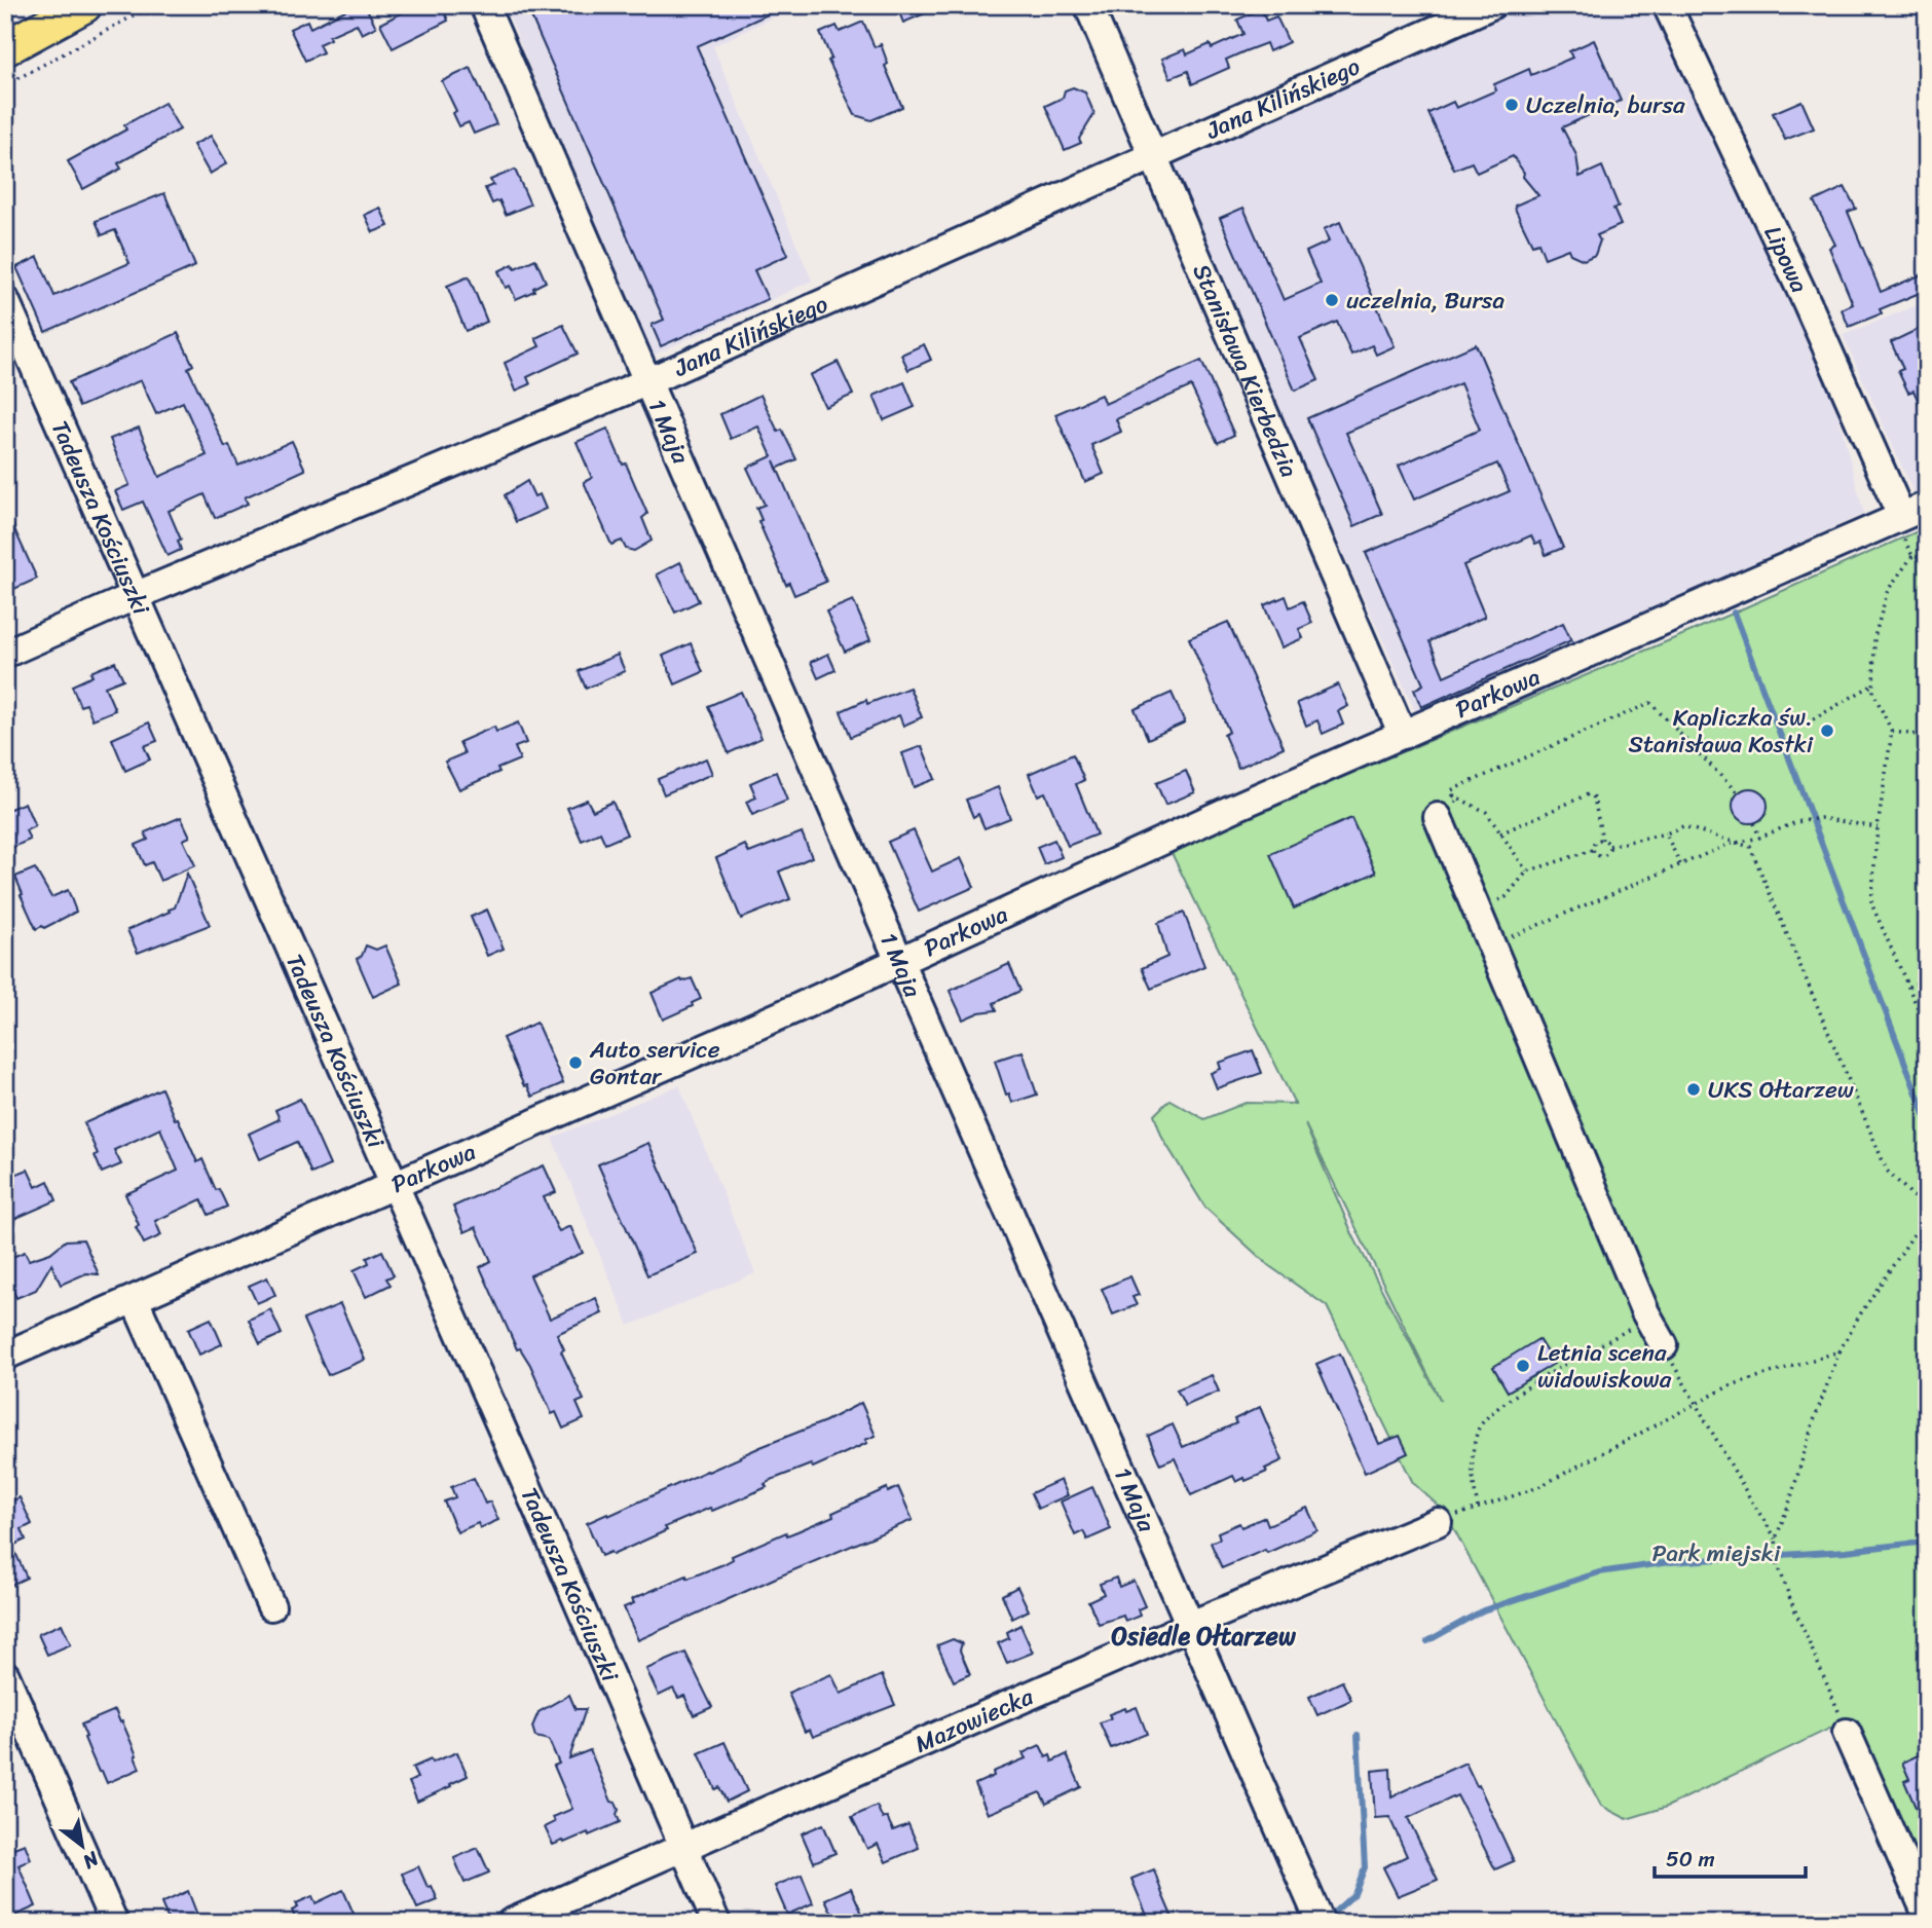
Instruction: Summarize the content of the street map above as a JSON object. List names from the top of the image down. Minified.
{"streets":{"street":["Jana Kilińskiego","Lipowa","Stanisława Kierbedzia","1 Maja","Tadeusza Kościuszki","Parkowa","Mazowiecka"]},"crossings":[["Jana Kilińskiego","Stanisława Kierbedzia"],["Jana Kilińskiego","1 Maja"],["Jana Kilińskiego","Tadeusza Kościuszki"],["Lipowa","Parkowa"],["Stanisława Kierbedzia","Parkowa"],["1 Maja","Parkowa"],["1 Maja","Mazowiecka"],["Tadeusza Kościuszki","Parkowa"],["Tadeusza Kościuszki","Mazowiecka"]],"districts":["Osiedle Ołtarzew"],"parks":["Park miejski"],"places":["Uczelnia, bursa","uczelnia, Bursa","Kapliczka św. Stanisława Kostki","Auto service Gontar","UKS Ołtarzew","Letnia scena widowiskowa"],"scale_bar":"50 m","north":"bottom right"}
